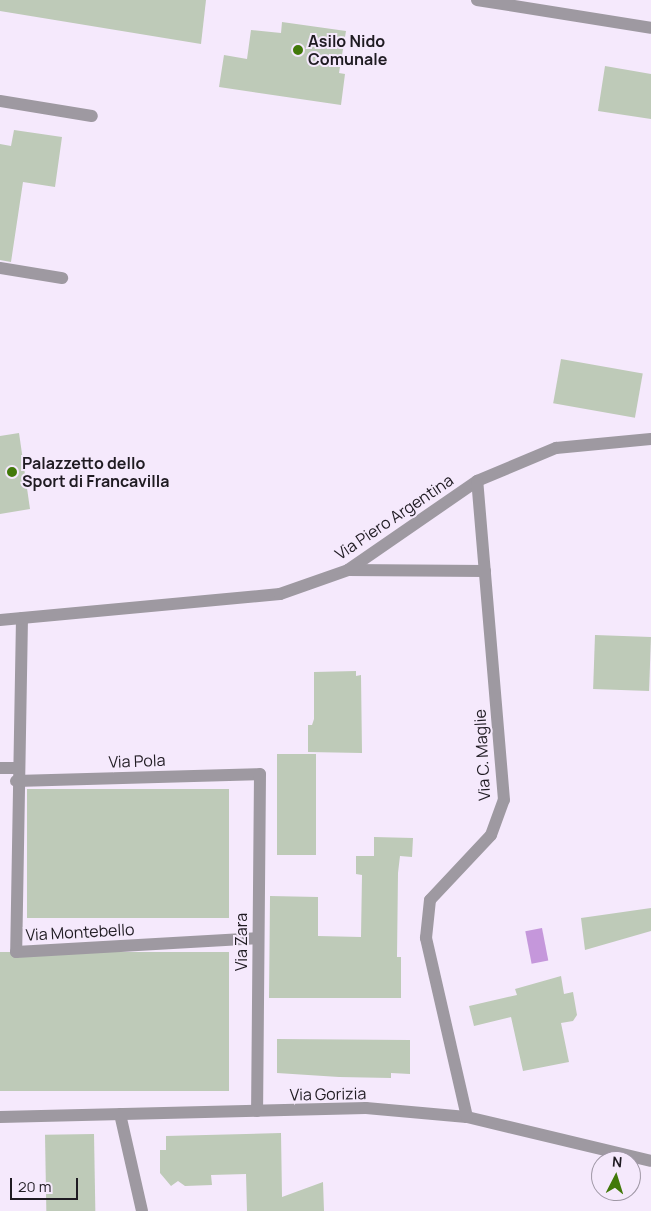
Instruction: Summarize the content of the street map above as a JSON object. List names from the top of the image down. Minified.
{"streets":{"street":["Via Piero Argentina","Via C. Maglie","Via Pola","Via Montebello","Via Zara","Via Gorizia"]},"crossings":[["Via Piero Argentina","Via C. Maglie"],["Via C. Maglie","Via Gorizia"],["Via Pola","Via Montebello"],["Via Pola","Via Zara"],["Via Montebello","Via Zara"],["Via Zara","Via Gorizia"]],"places":["Asilo Nido Comunale","Palazzetto dello Sport di Francavilla"],"scale_bar":"20 m","north":"top"}
